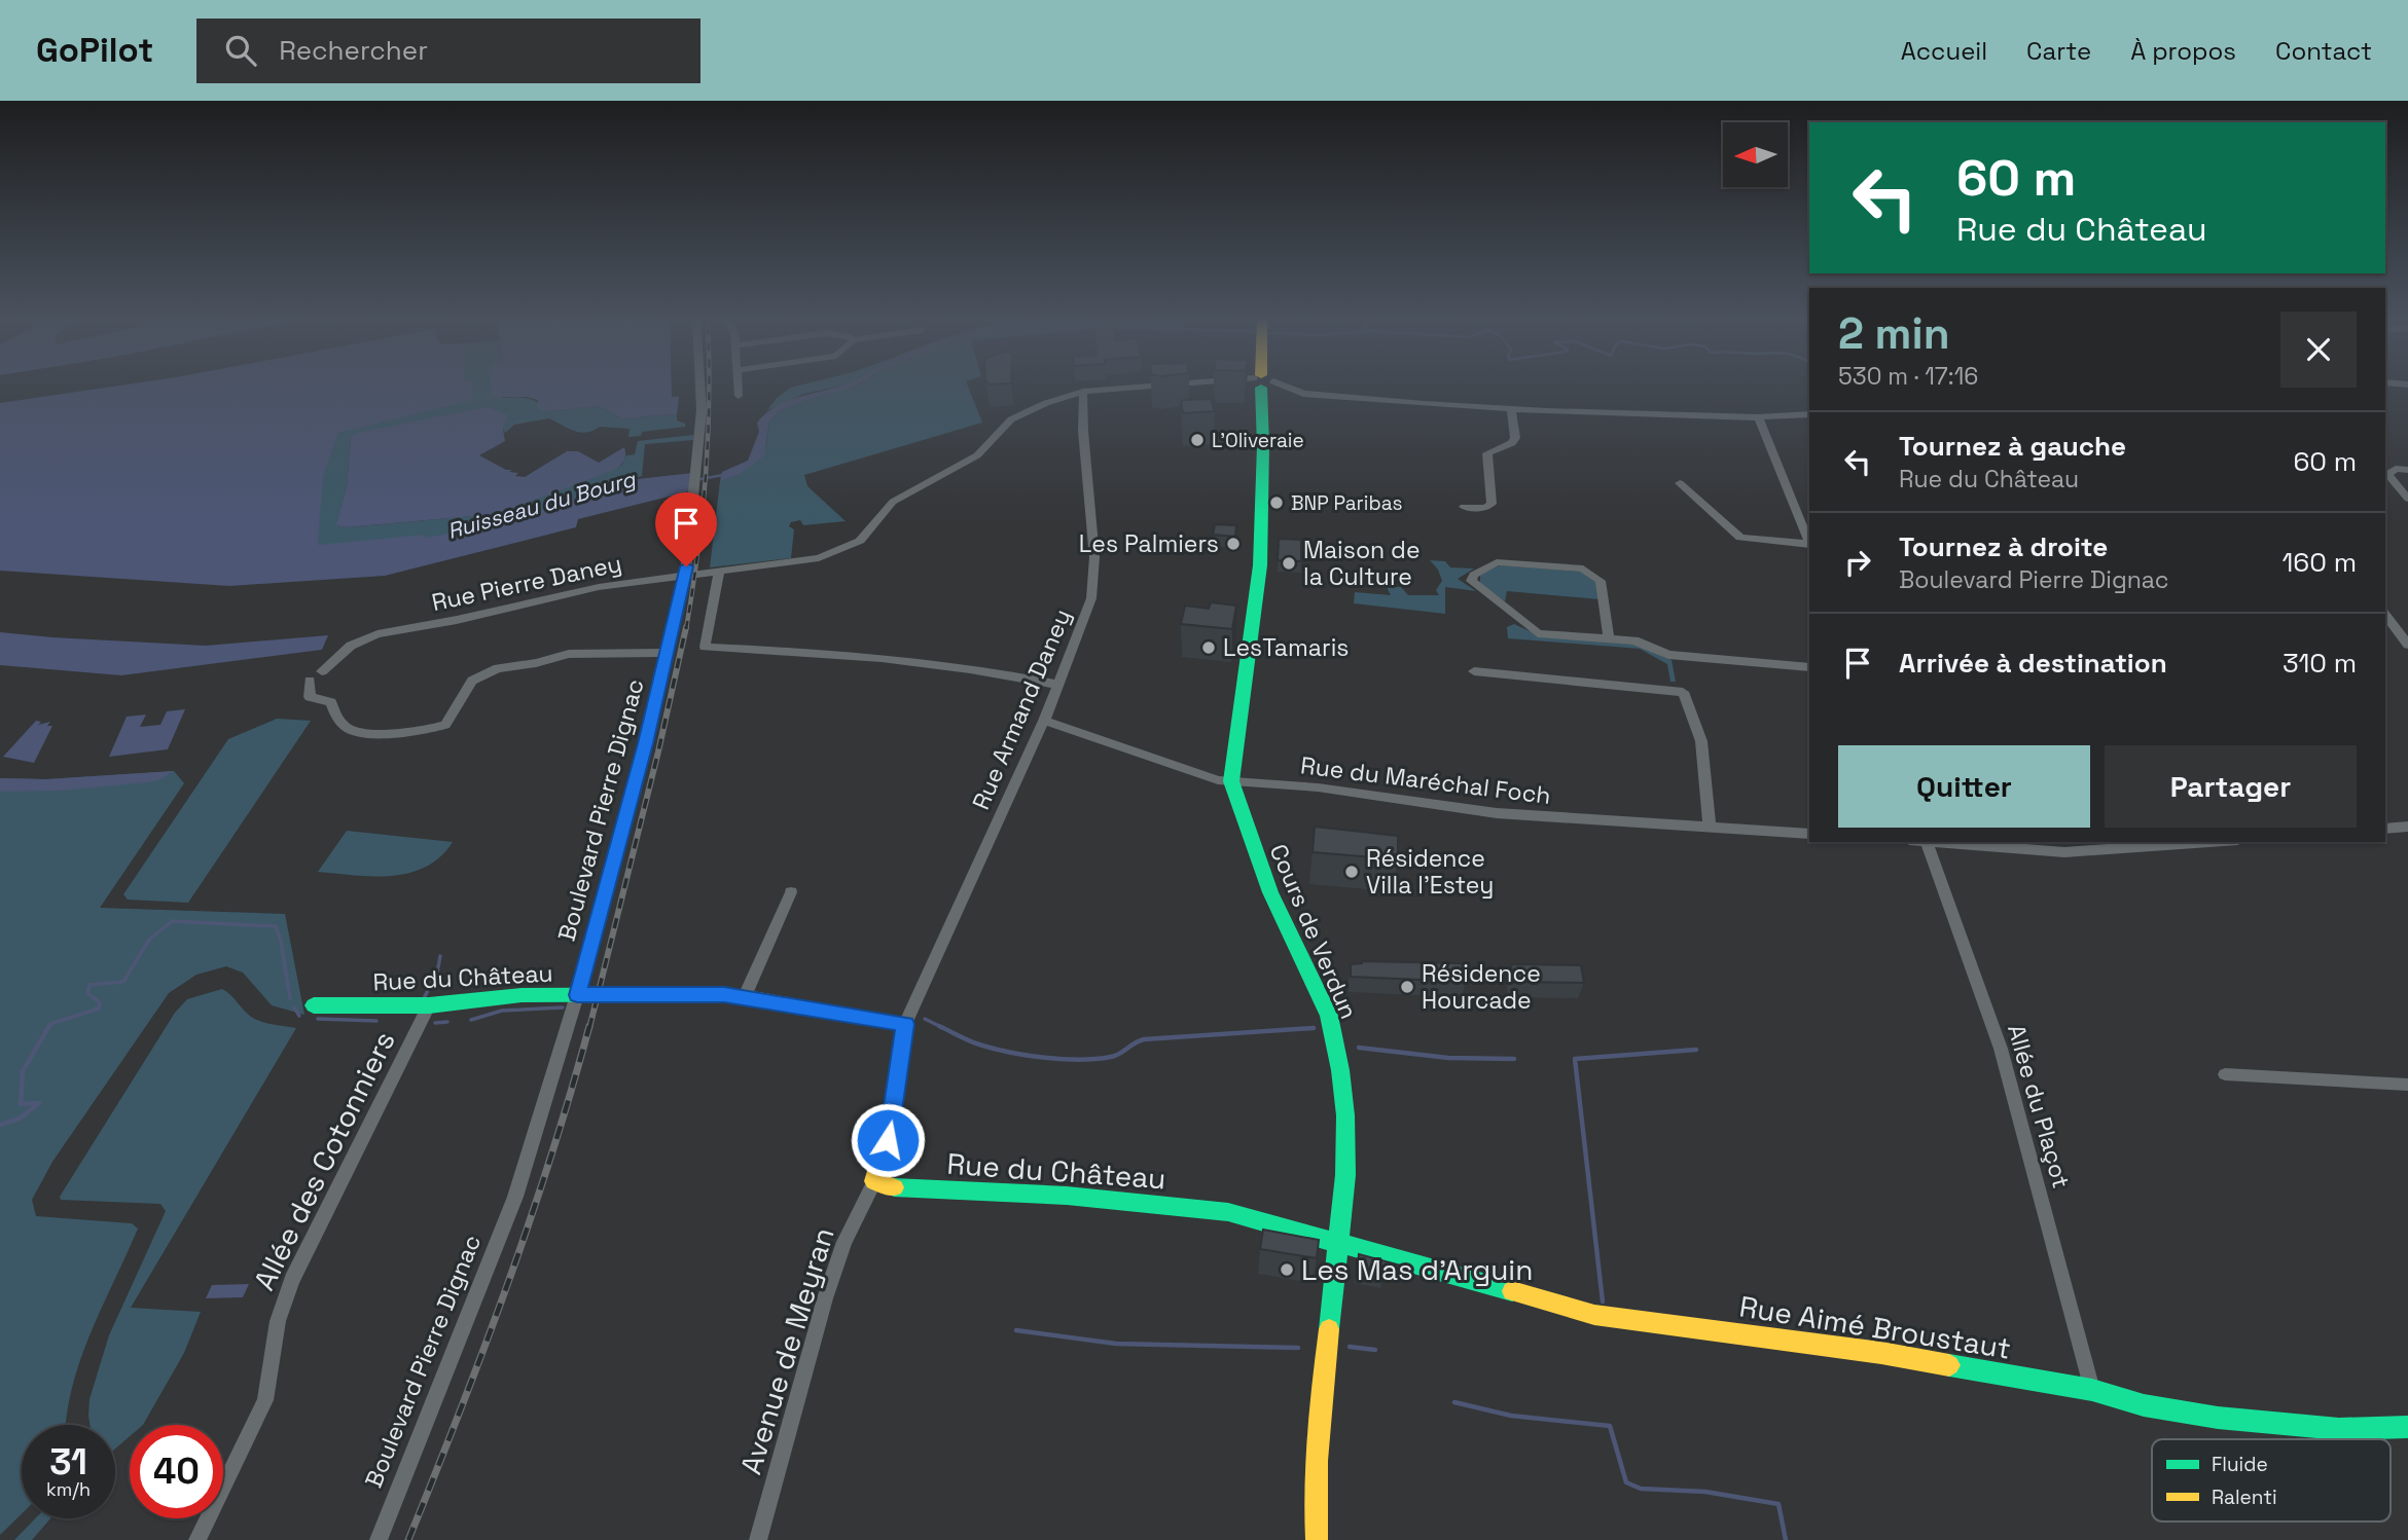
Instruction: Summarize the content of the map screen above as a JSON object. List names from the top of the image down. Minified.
{"streets":{"street":["Rue Pierre Daney","Rue Armand Daney","Rue du Maréchal Foch","Boulevard Pierre Dignac","Cours de Verdun","Rue du Château","Allée du Plaçot","Allée des Cotonniers","Rue Aimé Broustaut","Avenue de Meyran"]},"crossings":[["Rue Pierre Daney","Rue Armand Daney"],["Rue Pierre Daney","Boulevard Pierre Dignac"],["Rue Armand Daney","Rue du Maréchal Foch"],["Rue Armand Daney","Rue du Château"],["Rue du Maréchal Foch","Cours de Verdun"],["Boulevard Pierre Dignac","Rue du Château"],["Cours de Verdun","Rue du Château"],["Cours de Verdun","Rue Aimé Broustaut"],["Rue du Château","Allée des Cotonniers"],["Rue du Château","Rue Aimé Broustaut"],["Rue du Château","Avenue de Meyran"],["Allée du Plaçot","Rue Aimé Broustaut"]],"water":["Ruisseau du Bourg"],"places":["L'Oliveraie","BNP Paribas","Les Palmiers","Maison de la Culture","LesTamaris","Résidence Villa l'Estey","Résidence Hourcade","Les Mas d'Arguin"],"legend":["Fluide","Ralenti"],"north":"left","page":{"header":"GoPilot","search":"Rechercher","nav":["Accueil","Carte","À propos","Contact"],"turn":["60 m","Rue du Château"],"heading":["2 min","530 m · 17:16"],"list":[{"name":"Tournez à gauche","note":"Rue du Château","value":"60 m"},{"name":"Tournez à droite","note":"Boulevard Pierre Dignac","value":"160 m"},{"name":"Arrivée à destination","value":"310 m"}],"buttons":["Quitter","Partager"],"speed":"31 km/h","limit":"40"}}
